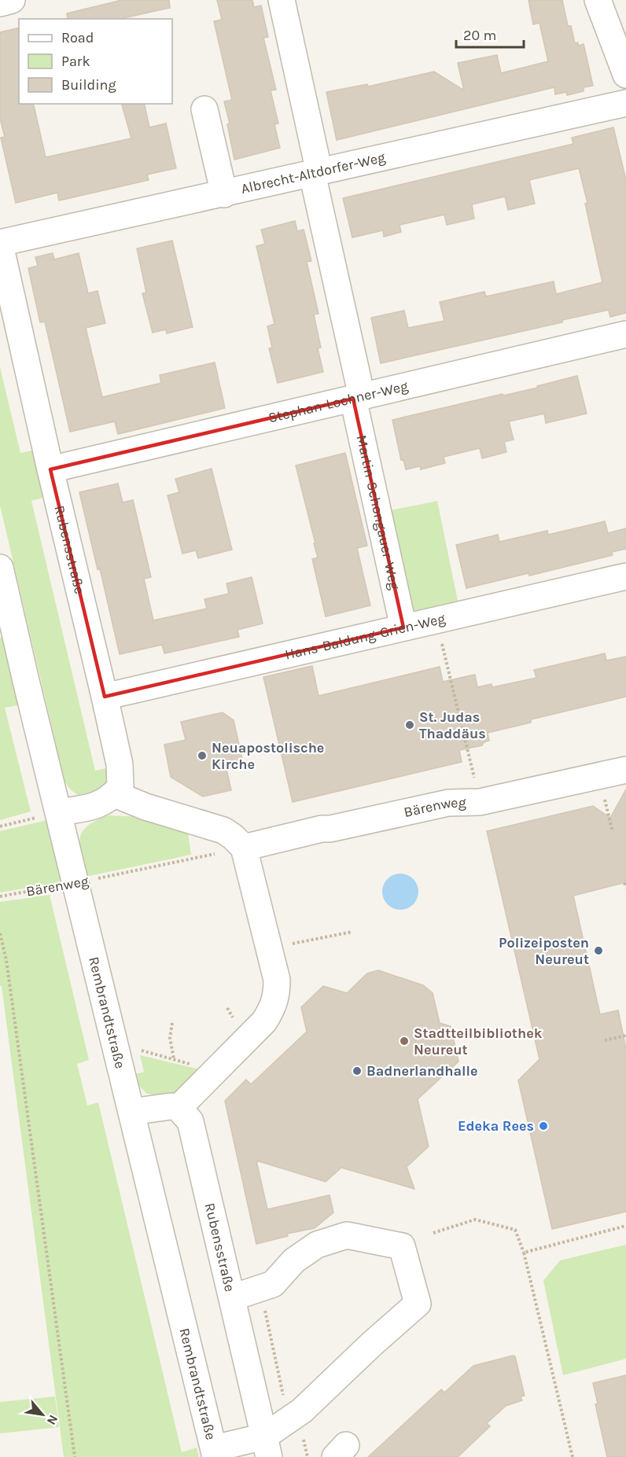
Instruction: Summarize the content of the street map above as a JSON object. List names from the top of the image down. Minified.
{"streets":{"street":["Albrecht-Altdorfer-Weg","Stephan-Lochner-Weg","Martin-Schongauer-Weg","Rubensstraße","Hans-Baldung-Grien-Weg","Bärenweg","Rembrandtstraße"]},"crossings":[["Albrecht-Altdorfer-Weg","Martin-Schongauer-Weg"],["Albrecht-Altdorfer-Weg","Rubensstraße"],["Stephan-Lochner-Weg","Martin-Schongauer-Weg"],["Stephan-Lochner-Weg","Rubensstraße"],["Martin-Schongauer-Weg","Hans-Baldung-Grien-Weg"],["Rubensstraße","Hans-Baldung-Grien-Weg"],["Bärenweg","Rembrandtstraße"]],"places":["St. Judas Thaddäus","Neuapostolische Kirche","Polizeiposten Neureut","Stadtteilbibliothek Neureut","Badnerlandhalle","Edeka Rees"],"legend":["Road","Park","Building"],"scale_bar":"20 m","north":"bottom right"}
